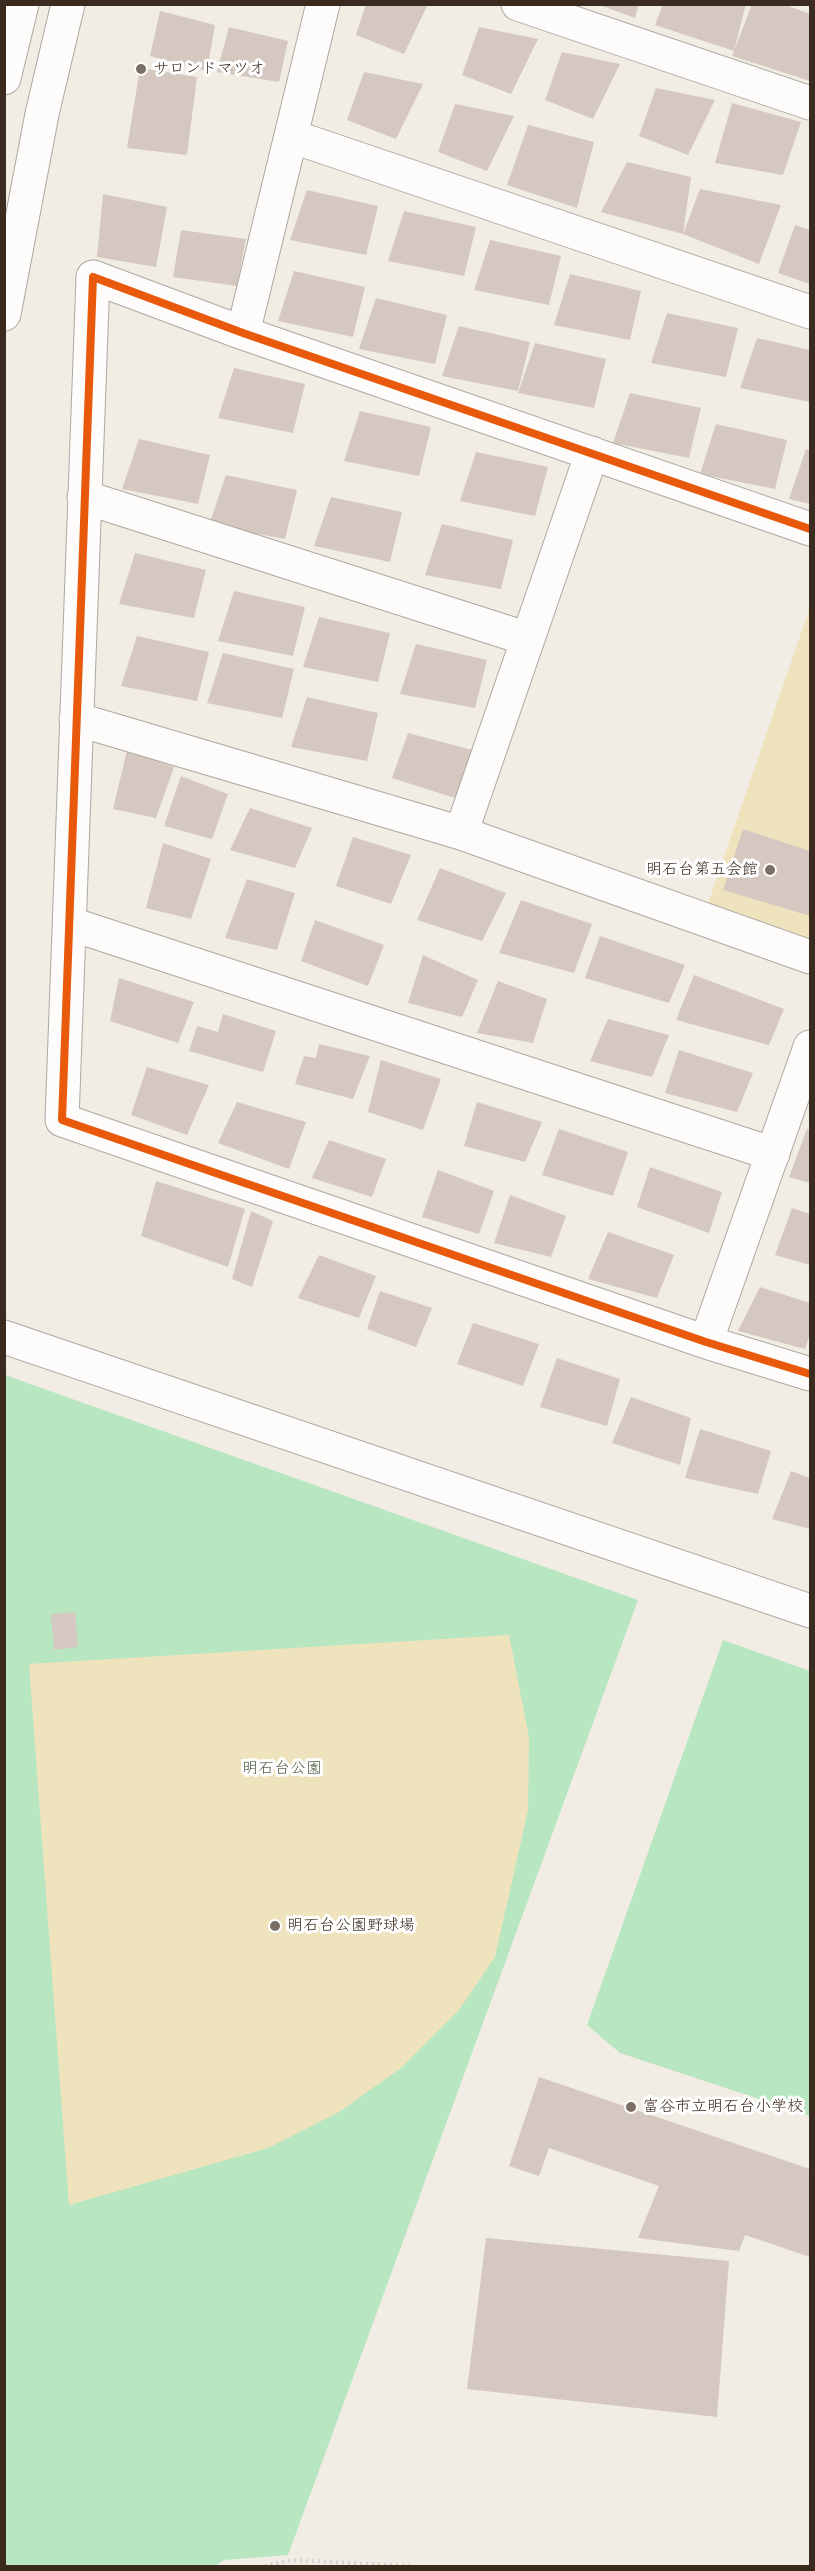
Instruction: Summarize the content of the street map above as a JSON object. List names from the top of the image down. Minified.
{"parks":["明石台公園"],"places":["サロンドマツオ","明石台第五会館","明石台公園野球場","富谷市立明石台小学校"]}
